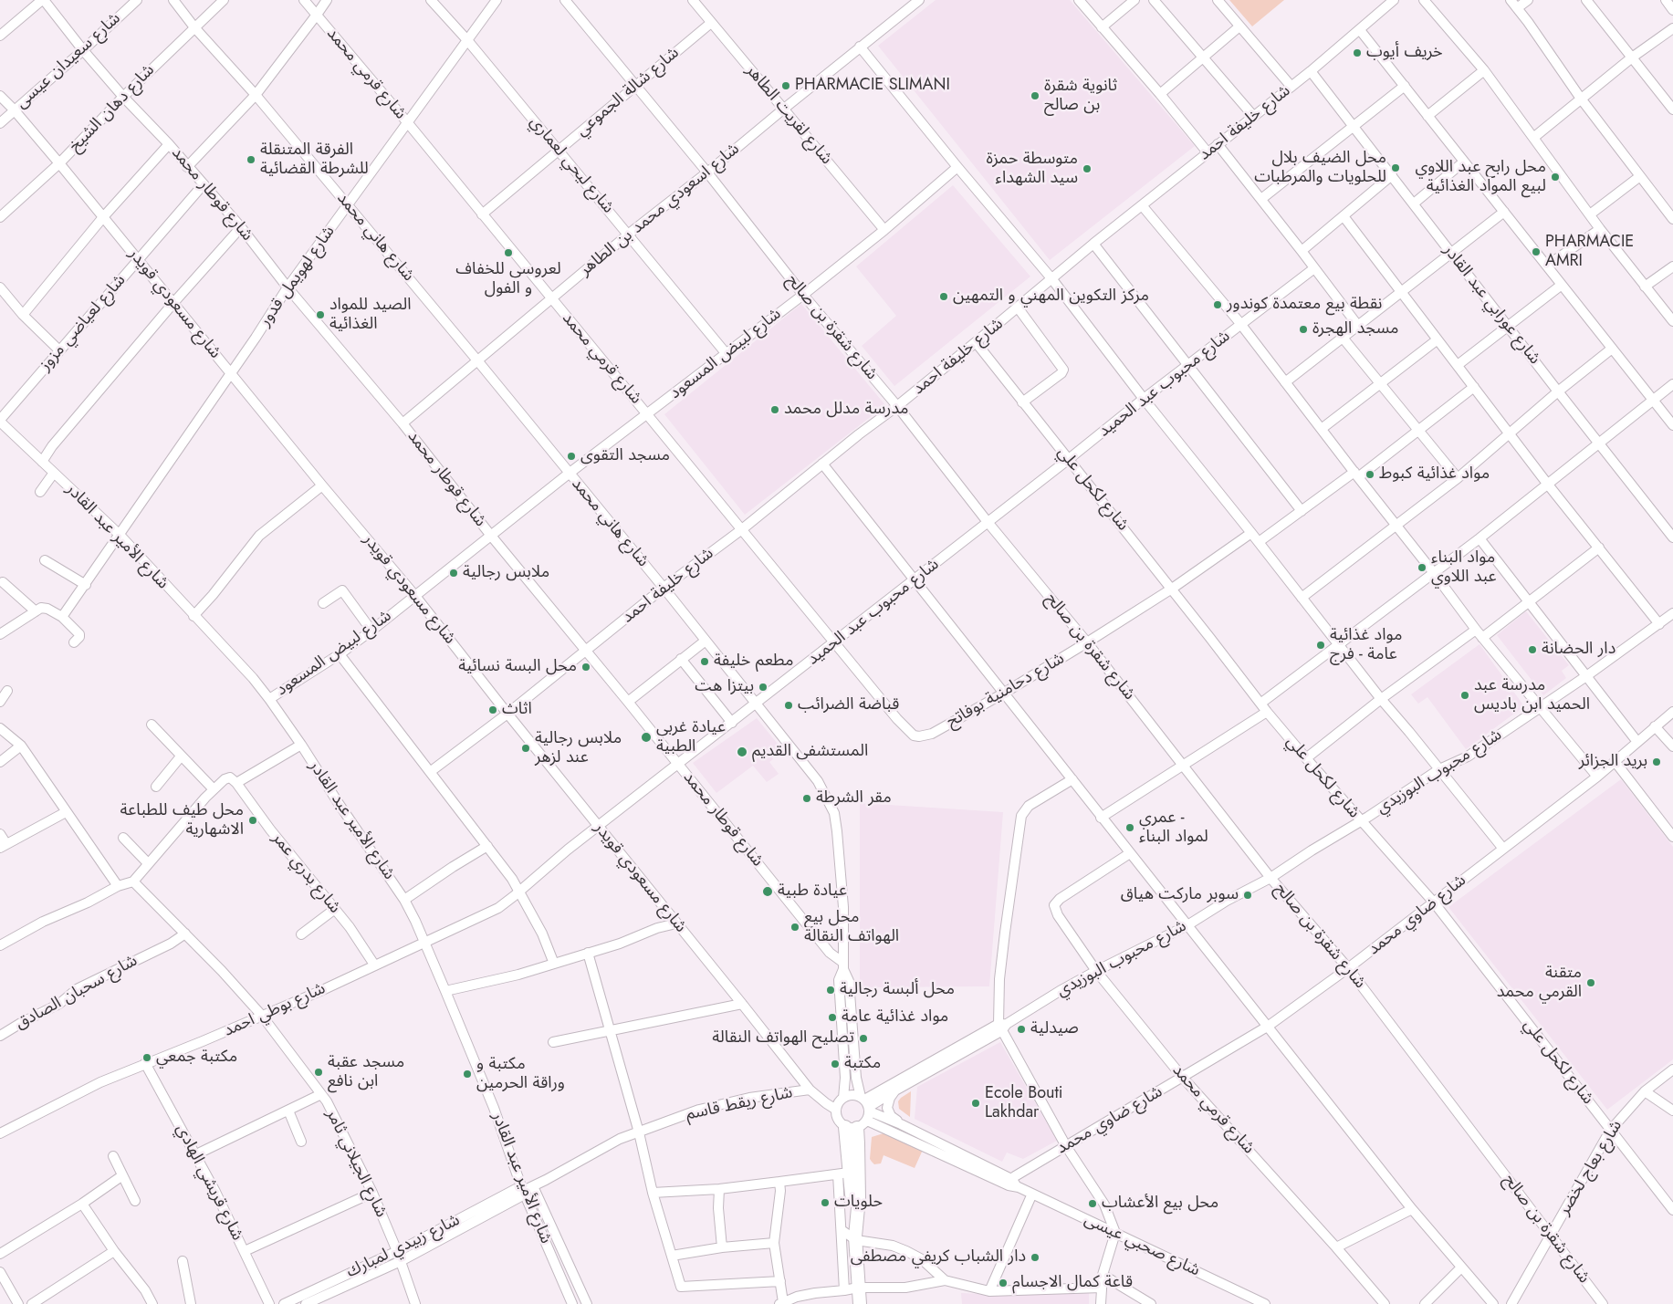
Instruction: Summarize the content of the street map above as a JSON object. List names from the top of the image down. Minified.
{"streets":{"street":["شارع سعيدان عيسى","شارع قرمي محمد","شارع شالة الجموعي","شارع دهان الشيخ","شارع لقريت الطاهر","شارع خليفة احمد","شارع ليحي لعماري","شارع قوطار محمد","شارع اسعودي محمد بن الطاهر","شارع هاني محمد","شارع لهويمل قدور","شارع مسعودي قويدر","شارع عورابي عبد القادر","شارع لعياضي مزوز","شارع شقرة بن صالح","شارع لبيض المسعود","شارع محبوب عبد الحميد","شارع لكحل علي","شارع الأمير عبد القادر","شارع دحامنية بوفاتح","شارع محبوب البوزيدي","شارع بدري عمر","شارع ضاوي محمد","شارع سحبان الصادق","شارع بوطي احمد","شارع ريقط قاسم","شارع الجيلاني ثامر","شارع بعاج لخضر","شارع قريشي الهادي","شارع صحبي عيسى","شارع زبيدي لمبارك"]},"crossings":[["شارع سعيدان عيسى","شارع قوطار محمد"],["شارع سعيدان عيسى","شارع مسعودي قويدر"],["شارع قرمي محمد","شارع شالة الجموعي"],["شارع قرمي محمد","شارع خليفة احمد"],["شارع قرمي محمد","شارع اسعودي محمد بن الطاهر"],["شارع قرمي محمد","شارع لهويمل قدور"],["شارع قرمي محمد","شارع لبيض المسعود"],["شارع قرمي محمد","شارع محبوب عبد الحميد"],["شارع قرمي محمد","شارع دحامنية بوفاتح"],["شارع قرمي محمد","شارع محبوب البوزيدي"],["شارع قرمي محمد","شارع ضاوي محمد"],["شارع شالة الجموعي","شارع لقريت الطاهر"],["شارع شالة الجموعي","شارع ليحي لعماري"],["شارع شالة الجموعي","شارع شقرة بن صالح"],["شارع دهان الشيخ","شارع قوطار محمد"],["شارع دهان الشيخ","شارع هاني محمد"],["شارع دهان الشيخ","شارع مسعودي قويدر"],["شارع لقريت الطاهر","شارع اسعودي محمد بن الطاهر"],["شارع لقريت الطاهر","شارع لبيض المسعود"],["شارع خليفة احمد","شارع قوطار محمد"],["شارع خليفة احمد","شارع هاني محمد"],["شارع خليفة احمد","شارع مسعودي قويدر"],["شارع خليفة احمد","شارع عورابي عبد القادر"],["شارع خليفة احمد","شارع شقرة بن صالح"],["شارع خليفة احمد","شارع لكحل علي"],["شارع ليحي لعماري","شارع اسعودي محمد بن الطاهر"],["شارع ليحي لعماري","شارع لهويمل قدور"],["شارع ليحي لعماري","شارع لبيض المسعود"],["شارع قوطار محمد","شارع اسعودي محمد بن الطاهر"],["شارع قوطار محمد","شارع هاني محمد"],["شارع قوطار محمد","شارع لهويمل قدور"],["شارع قوطار محمد","شارع لعياضي مزوز"],["شارع قوطار محمد","شارع لبيض المسعود"],["شارع قوطار محمد","شارع محبوب عبد الحميد"],["شارع اسعودي محمد بن الطاهر","شارع هاني محمد"],["شارع اسعودي محمد بن الطاهر","شارع شقرة بن صالح"],["شارع هاني محمد","شارع لهويمل قدور"],["شارع هاني محمد","شارع لبيض المسعود"],["شارع هاني محمد","شارع محبوب عبد الحميد"],["شارع هاني محمد","شارع ريقط قاسم"],["شارع هاني محمد","شارع صحبي عيسى"],["شارع لهويمل قدور","شارع مسعودي قويدر"],["شارع لهويمل قدور","شارع الأمير عبد القادر"],["شارع مسعودي قويدر","شارع لعياضي مزوز"],["شارع مسعودي قويدر","شارع لبيض المسعود"],["شارع مسعودي قويدر","شارع محبوب عبد الحميد"],["شارع مسعودي قويدر","شارع ريقط قاسم"],["شارع لعياضي مزوز","شارع الأمير عبد القادر"],["شارع شقرة بن صالح","شارع لبيض المسعود"],["شارع شقرة بن صالح","شارع محبوب عبد الحميد"],["شارع شقرة بن صالح","شارع دحامنية بوفاتح"],["شارع شقرة بن صالح","شارع محبوب البوزيدي"],["شارع شقرة بن صالح","شارع ضاوي محمد"],["شارع شقرة بن صالح","شارع بعاج لخضر"],["شارع لبيض المسعود","شارع الأمير عبد القادر"],["شارع محبوب عبد الحميد","شارع لكحل علي"],["شارع محبوب عبد الحميد","شارع الأمير عبد القادر"],["شارع محبوب عبد الحميد","شارع بوطي احمد"],["شارع لكحل علي","شارع دحامنية بوفاتح"],["شارع لكحل علي","شارع محبوب البوزيدي"],["شارع لكحل علي","شارع ضاوي محمد"],["شارع لكحل علي","شارع بعاج لخضر"],["شارع الأمير عبد القادر","شارع بوطي احمد"],["شارع الأمير عبد القادر","شارع ريقط قاسم"],["شارع الأمير عبد القادر","شارع زبيدي لمبارك"],["شارع بدري عمر","شارع بوطي احمد"],["شارع ضاوي محمد","شارع صحبي عيسى"],["شارع سحبان الصادق","شارع الجيلاني ثامر"],["شارع بوطي احمد","شارع الجيلاني ثامر"],["شارع بوطي احمد","شارع قريشي الهادي"],["شارع ريقط قاسم","شارع صحبي عيسى"],["شارع ريقط قاسم","شارع زبيدي لمبارك"],["شارع الجيلاني ثامر","شارع زبيدي لمبارك"]],"places":["خريف أيوب","PHARMACIE SLIMANI","ثانوية شقرة بن صالح","الفرقة المتنقلة للشرطة القضائية","محل الضيف بلال للحلويات والمرطبات","متوسطة حمزة سيد الشهداء","محل رابح عبد اللاوي لبيع المواد الغذائية","PHARMACIE AMRI","لعروسي للخفاف و الفول","مركز التكوين المهني و التمهين","نقطة بيع معتمدة كوندور","الصيد للمواد الغذائية","مسجد الهجرة","مدرسة مدلل محمد","مسجد التقوى","مواد غذائية كبوط","مواد البناء عبد اللاوي","ملابس رجالية","مواد غذائية عامة - فرج","دار الحضانة","مطعم خليفة","محل البسة نسائية","بيتزا هت","مدرسة عبد الحميد ابن باديس","قباضة الضرائب","اثاث","عيادة غربي الطبية","ملابس رجالية عند لزهر","المستشفى القديم","بريد الجزائر","مقر الشرطة","محل طيف للطباعة الاشهارية","عمري - لمواد البناء","عيادة طبية","سوبر ماركت هياق","محل بيع الهواتف النقالة","متقنة القرمي محمد","محل ألبسة رجالية","مواد غذائية عامة","صيدلية","تصليح الهواتف النقالة","مكتبة جمعي","مكتبة","مسجد عقبة ابن نافع","مكتبة و وراقة الحرمين","Ecole Bouti Lakhdar","حلويات","محل بيع الأعشاب","دار الشباب كريفي مصطفى","قاعة كمال الاجسام"]}
